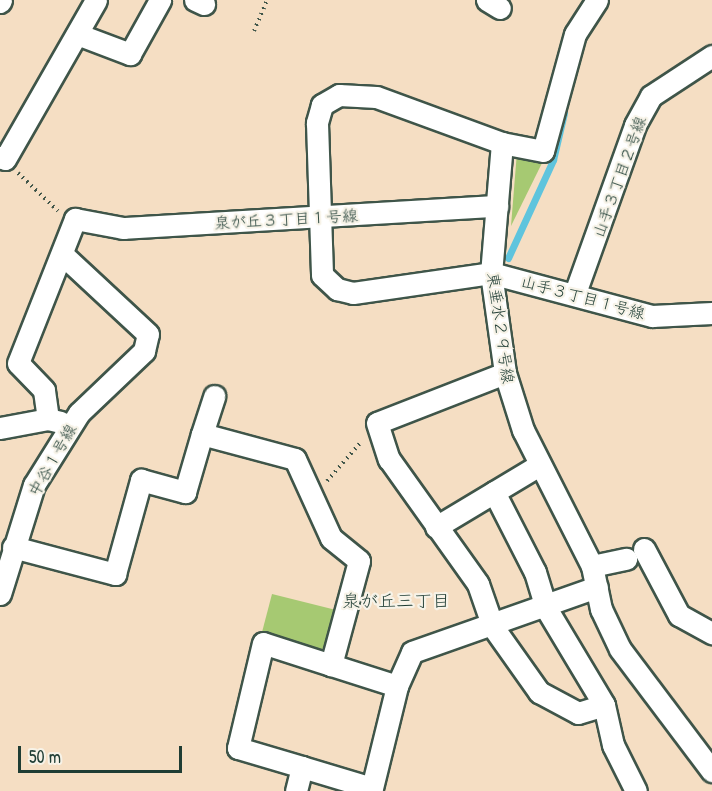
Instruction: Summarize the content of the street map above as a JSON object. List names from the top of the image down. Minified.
{"streets":{"street":["山手３丁目２号線","泉が丘３丁目１号線","山手３丁目１号線","東垂水２９号線","中谷１号線"]},"crossings":[["山手３丁目２号線","山手３丁目１号線"],["泉が丘３丁目１号線","東垂水２９号線"],["山手３丁目１号線","東垂水２９号線"]],"districts":["泉が丘三丁目"],"scale_bar":"50 m"}
